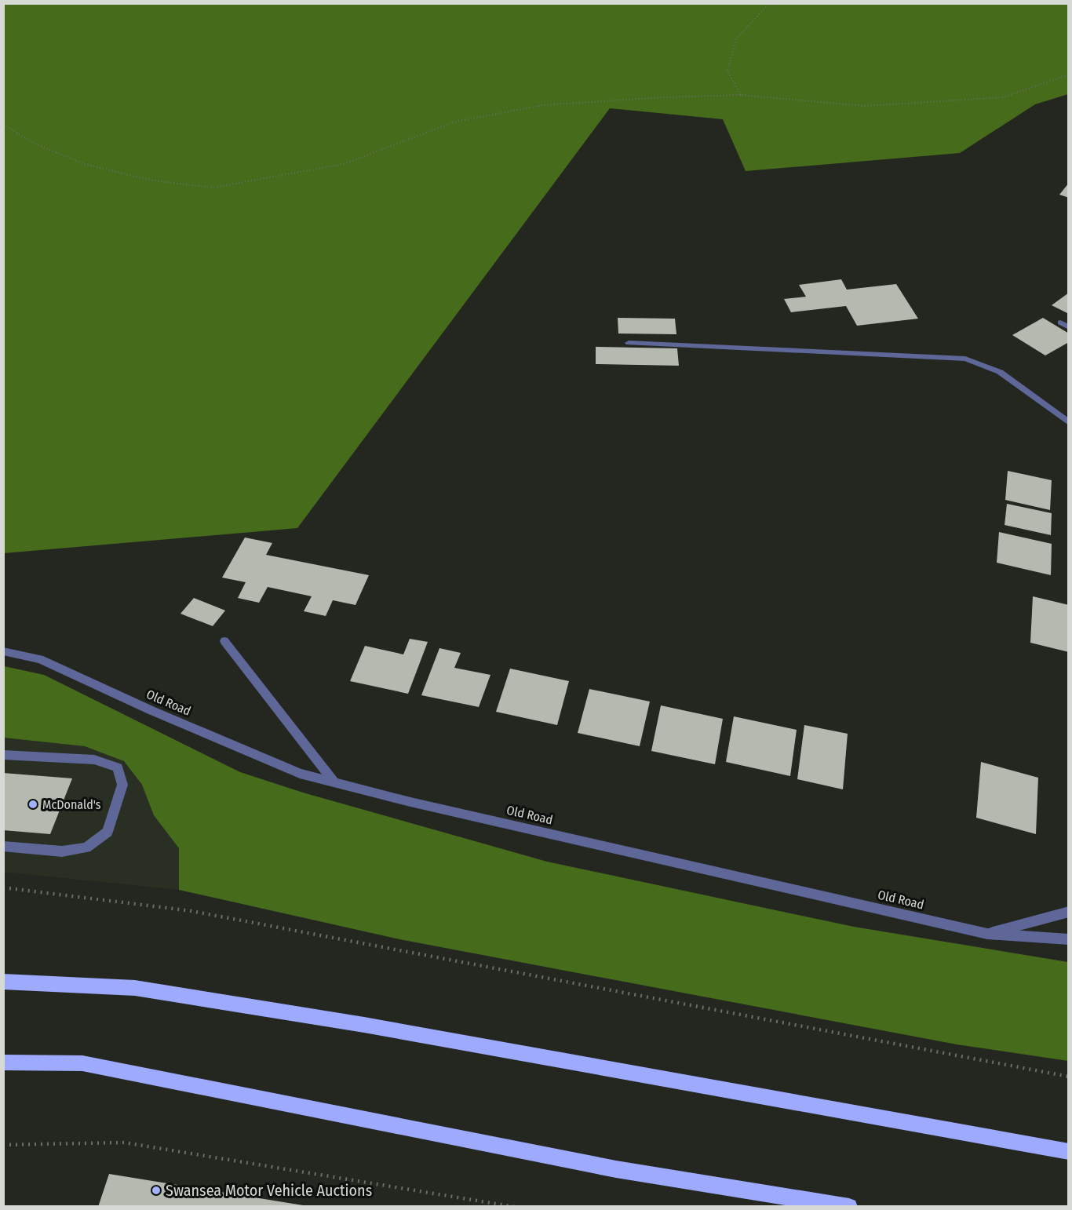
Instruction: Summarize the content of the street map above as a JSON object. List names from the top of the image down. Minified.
{"streets":{"street":["Old Road"]},"places":["McDonald's","Swansea Motor Vehicle Auctions"]}
